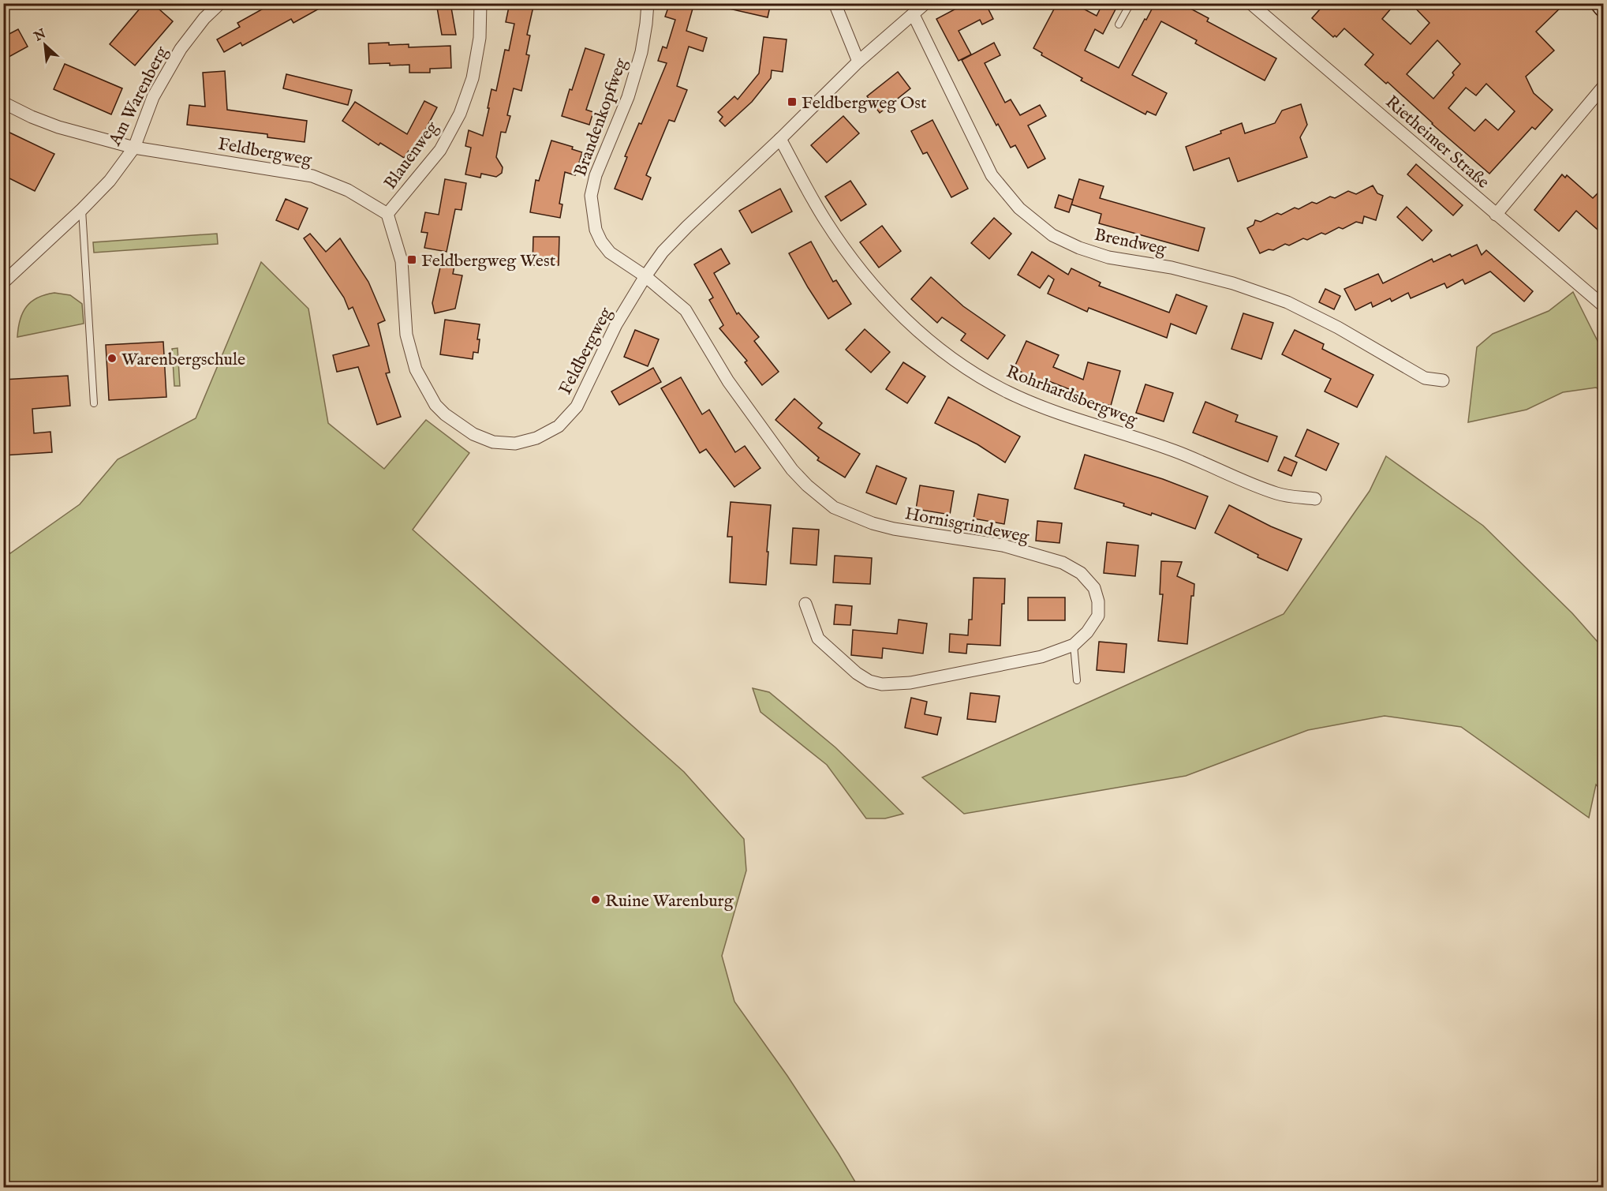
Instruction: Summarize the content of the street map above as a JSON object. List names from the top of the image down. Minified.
{"streets":{"street":["Am Warenberg","Brandenkopfweg","Rietheimer Straße","Feldbergweg","Blauenweg","Brendweg","Rohrhardsbergweg","Hornisgrindeweg"]},"crossings":[["Am Warenberg","Feldbergweg"],["Brandenkopfweg","Feldbergweg"],["Brandenkopfweg","Hornisgrindeweg"],["Feldbergweg","Blauenweg"],["Feldbergweg","Brendweg"],["Feldbergweg","Rohrhardsbergweg"],["Feldbergweg","Hornisgrindeweg"]],"places":{"transit":["Feldbergweg Ost","Feldbergweg West"],"other":["Warenbergschule","Ruine Warenburg"]},"north":"top left"}
